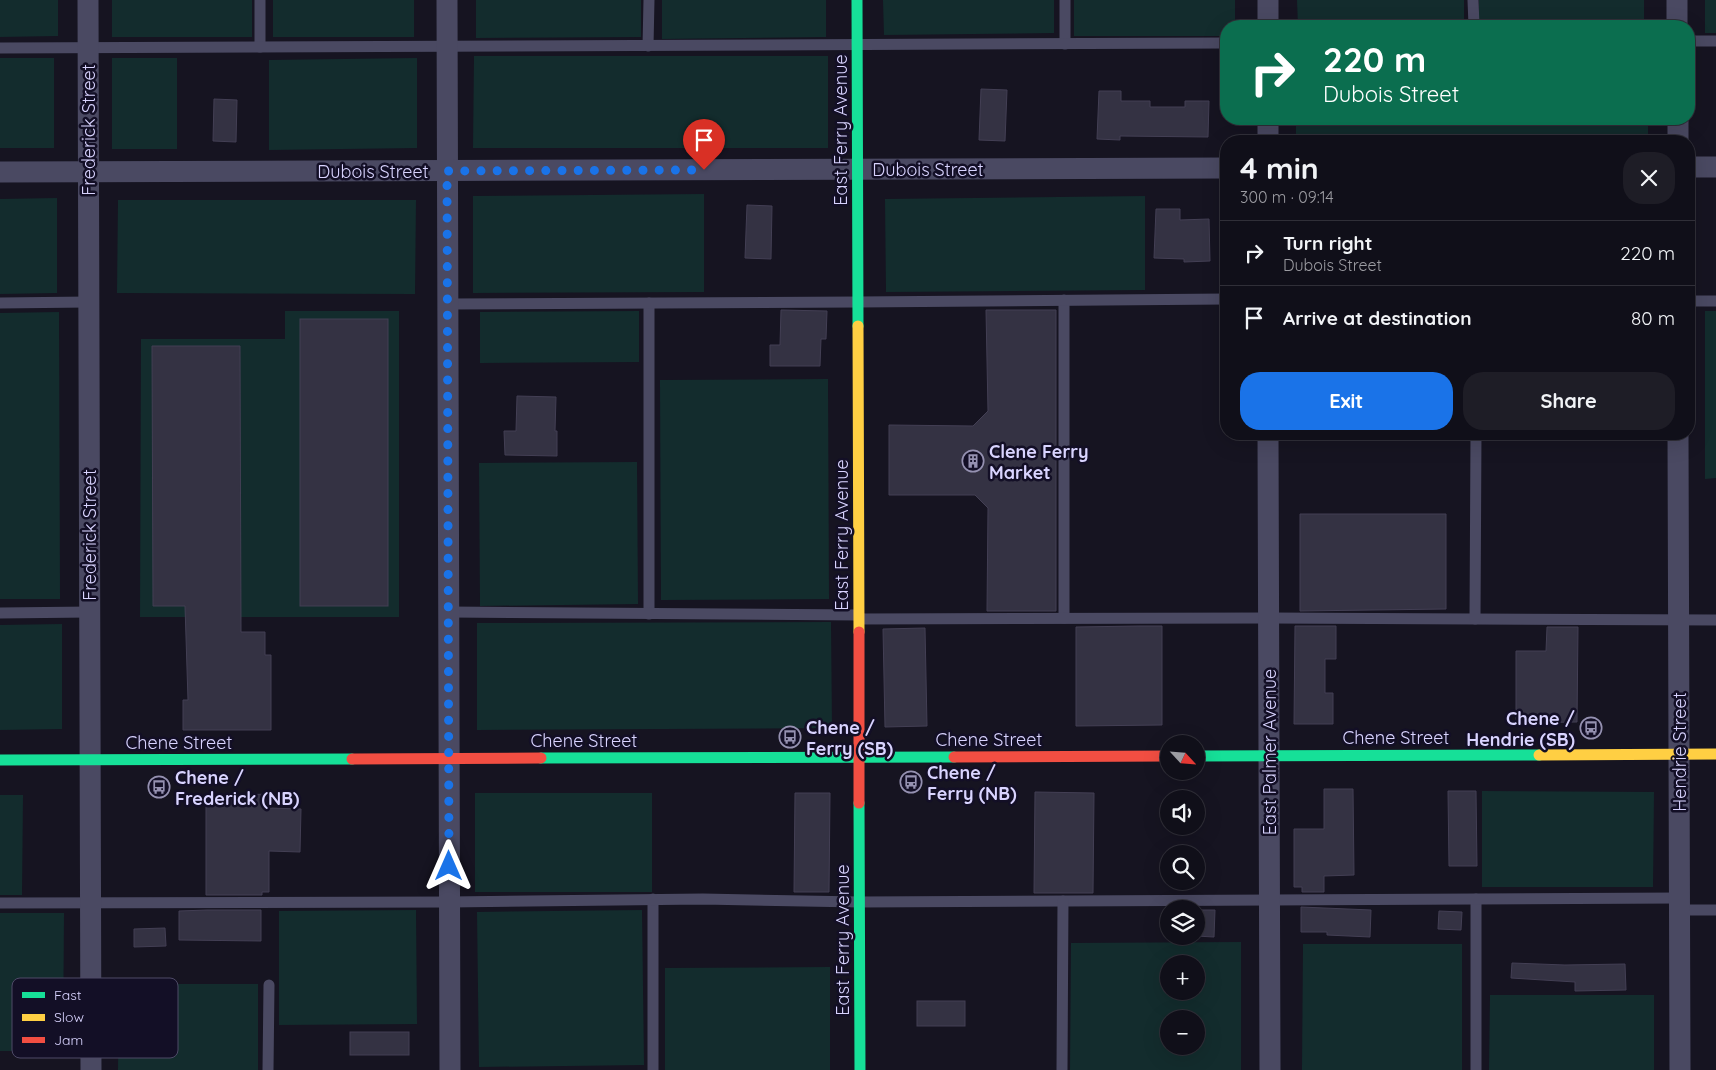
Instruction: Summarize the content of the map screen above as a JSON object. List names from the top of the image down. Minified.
{"streets":{"street":["Frederick Street","East Ferry Avenue","Dubois Street","Chene Street","East Palmer Avenue","Hendrie Street"]},"crossings":[["Frederick Street","Dubois Street"],["Frederick Street","Chene Street"],["East Ferry Avenue","Dubois Street"],["East Ferry Avenue","Chene Street"],["Chene Street","East Palmer Avenue"],["Chene Street","Hendrie Street"]],"places":{"building":["Clene Ferry Market"],"bus stop":["Chene / Hendrie (SB)","Chene / Ferry (SB)","Chene / Ferry (NB)","Chene / Frederick (NB)"]},"legend":["Fast","Slow","Jam"],"north":"bottom right","page":{"turn":["220 m","Dubois Street"],"heading":["4 min","300 m · 09:14"],"list":[{"name":"Turn right","note":"Dubois Street","value":"220 m"},{"name":"Arrive at destination","value":"80 m"}],"buttons":["Exit","Share"],"map_buttons":["+","−"]}}
